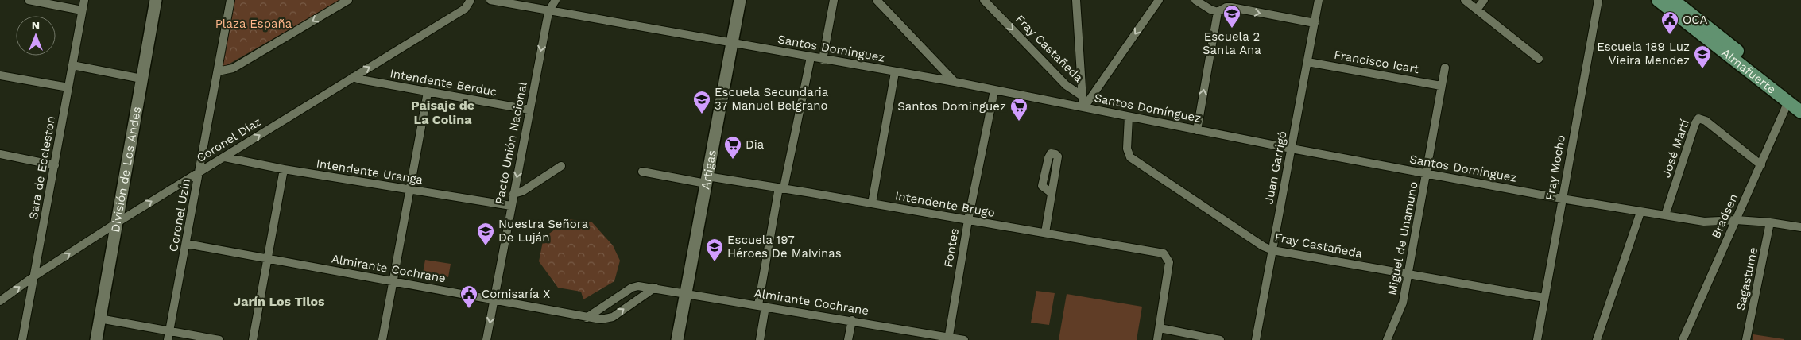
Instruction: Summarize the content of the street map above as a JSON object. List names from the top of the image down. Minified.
{"streets":{"main road":["Almafuerte"],"street":["Santos Domínguez","Fray Castañeda","Francisco Icart","Intendente Berduc","Coronel Díaz","Pacto Unión Nacional","José Martí","Sara de Eccleston","Juan Garrigó","Fray Mocho","División de Los Andes","Artigas","Intendente Uranga","Intendente Brugo","Coronel Uzín","Bradsen","Miguel de Unamuno","Fontes","Almirante Cochrane","Sagastume"]},"crossings":[["Santos Domínguez","Fray Castañeda"],["Santos Domínguez","Pacto Unión Nacional"],["Santos Domínguez","José Martí"],["Santos Domínguez","Juan Garrigó"],["Santos Domínguez","Fray Mocho"],["Santos Domínguez","Artigas"],["Santos Domínguez","Bradsen"],["Santos Domínguez","Miguel de Unamuno"],["Santos Domínguez","Fontes"],["Santos Domínguez","Sagastume"],["Fray Castañeda","Juan Garrigó"],["Fray Castañeda","Fray Mocho"],["Fray Castañeda","Miguel de Unamuno"],["Francisco Icart","Juan Garrigó"],["Francisco Icart","Miguel de Unamuno"],["Almafuerte","Bradsen"],["Intendente Berduc","Coronel Díaz"],["Intendente Berduc","Pacto Unión Nacional"],["Coronel Díaz","Sara de Eccleston"],["Coronel Díaz","División de Los Andes"],["Coronel Díaz","Intendente Uranga"],["Coronel Díaz","Coronel Uzín"],["Pacto Unión Nacional","Intendente Uranga"],["Pacto Unión Nacional","Almirante Cochrane"],["José Martí","Bradsen"],["Artigas","Intendente Brugo"],["Artigas","Almirante Cochrane"],["Intendente Brugo","Fontes"],["Coronel Uzín","Almirante Cochrane"],["Fontes","Almirante Cochrane"]],"one_way":["Coronel Díaz","Pacto Unión Nacional"],"districts":["Paisaje de La Colina","Jarín Los Tilos"],"parks":["Plaza España"],"places":{"school or university":["Escuela 2 Santa Ana","Escuela 189 Luz Vieira Mendez","Escuela Secundaria 37 Manuel Belgrano","Nuestra Señora De Luján","Escuela 197 Héroes De Malvinas"],"public building":["OCA","Comisaría X"],"supermarket":["Santos Dominguez","Dia"]},"north":"top"}
